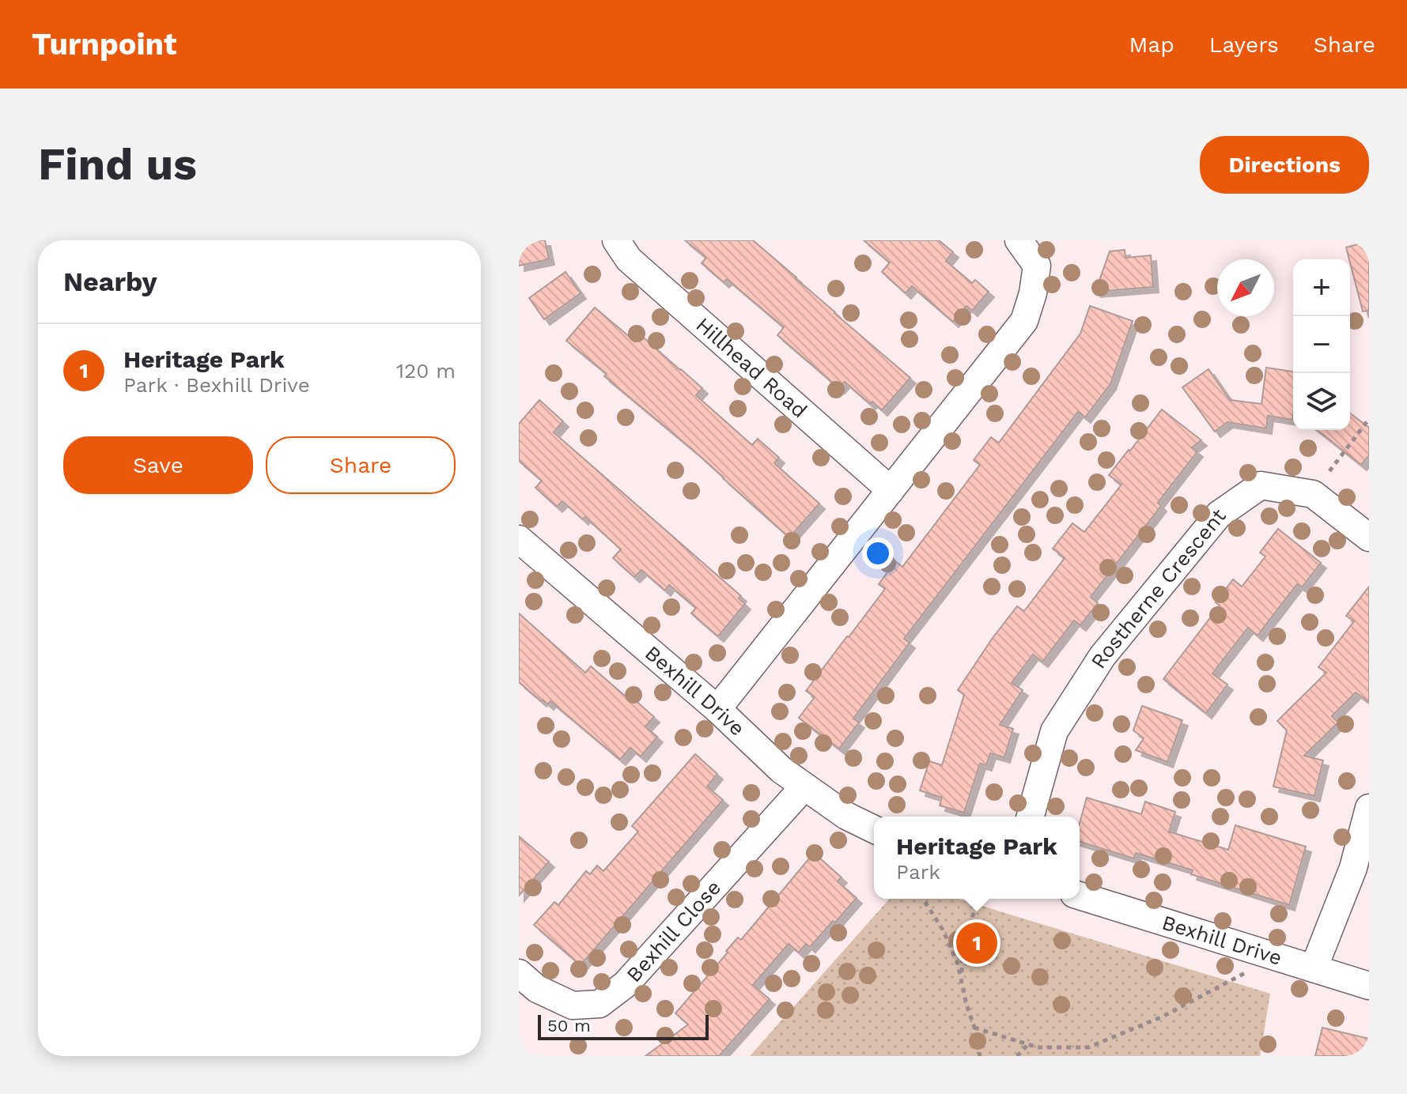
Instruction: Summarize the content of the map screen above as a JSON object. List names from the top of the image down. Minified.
{"streets":{"street":["Hillhead Road","Rostherne Crescent","Bexhill Drive","Bexhill Close"]},"crossings":[["Bexhill Drive","Bexhill Close"]],"scale_bar":"50 m","north":"bottom left","page":{"header":"Turnpoint","nav":["Map","Layers","Share"],"buttons":["Directions",["Save","Share"]],"title":"Find us","heading":"Nearby","map_buttons":["+","−"],"list":[{"mark":"1","name":"Heritage Park","note":"Park · Bexhill Drive","value":"120 m"}],"popup":["Heritage Park","Park"],"pins":"1","scale":"50 m"}}
